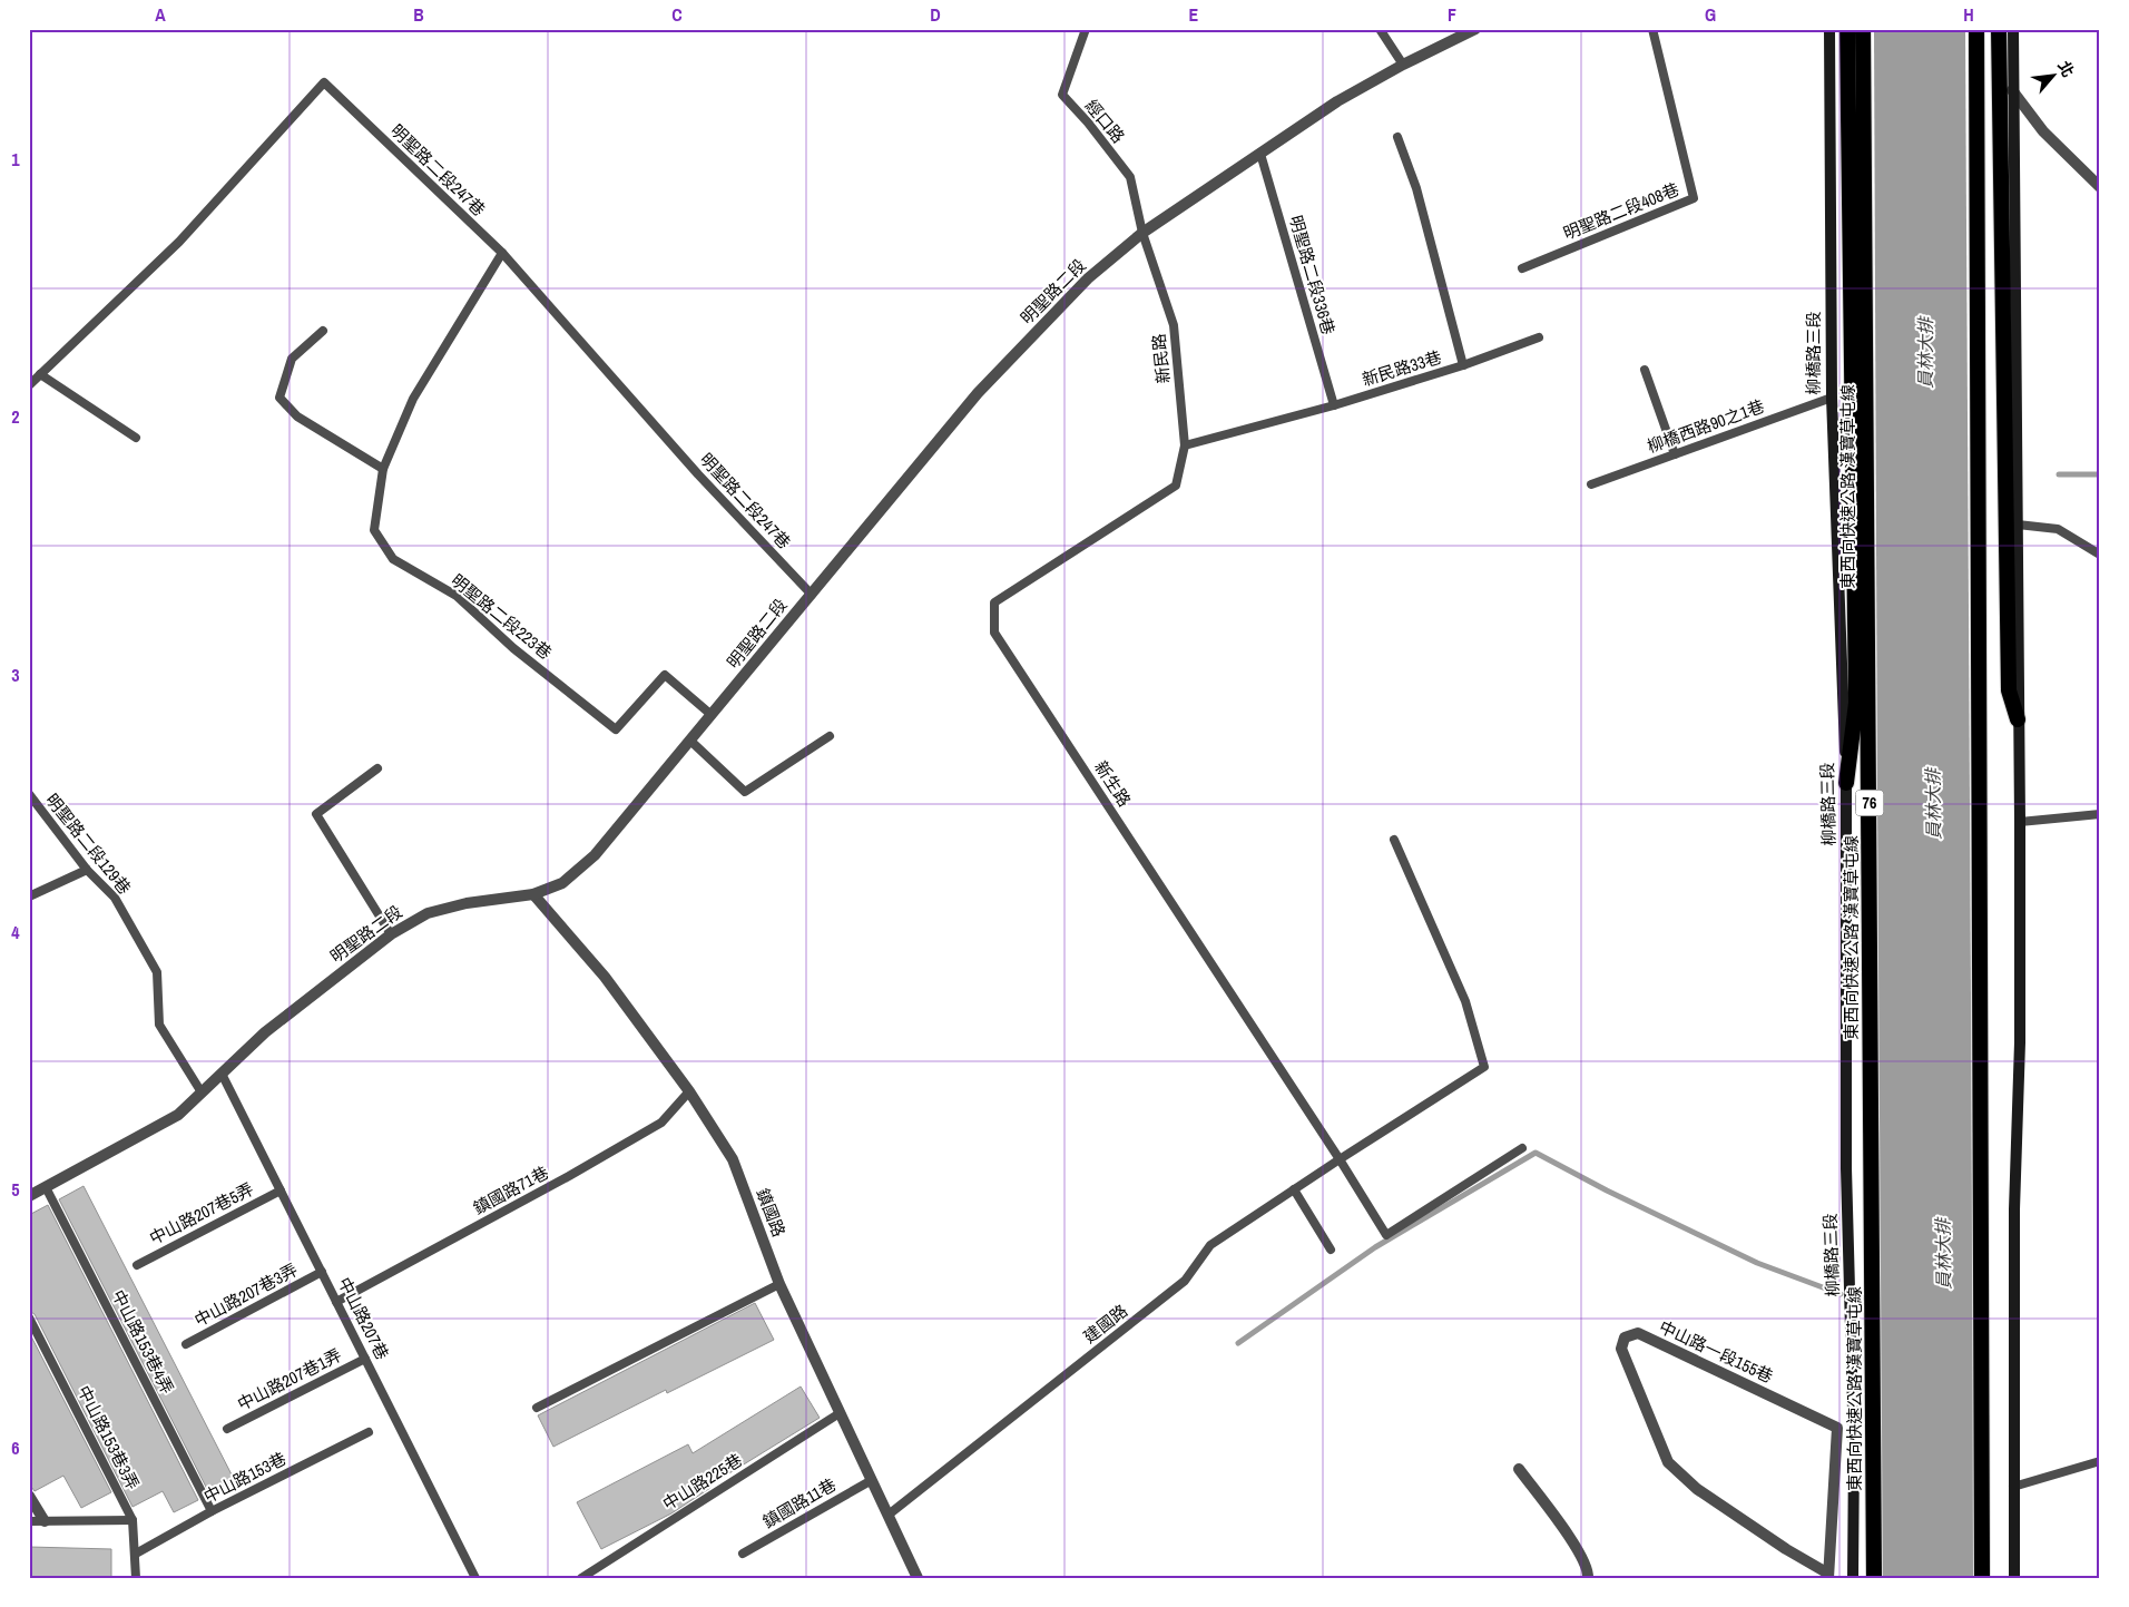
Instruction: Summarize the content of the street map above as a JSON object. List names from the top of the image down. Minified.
{"streets":{"highway":["東西向快速公路 漢寶草屯線","76"],"main road":["柳橋路三段"],"street":["明聖路二段","鎮國路","中山路一段155巷"],"lane":["經口路","明聖路二段247巷","明聖路二段408巷","明聖路二段336巷","新民路","新民路33巷","柳橋西路90之1巷","明聖路二段223巷","新生路","明聖路二段129巷","鎮國路71巷","中山路207巷5弄","中山路207巷3弄","中山路207巷","建國路","中山路153巷4弄","中山路207巷1弄","中山路153巷3弄","中山路153巷","中山路225巷","鎮國路11巷"]},"crossings":[["經口路","明聖路二段"],["經口路","新民路"],["明聖路二段247巷","明聖路二段"],["明聖路二段247巷","明聖路二段223巷"],["明聖路二段336巷","明聖路二段"],["明聖路二段336巷","新民路33巷"],["明聖路二段","新民路"],["明聖路二段","明聖路二段223巷"],["明聖路二段","明聖路二段129巷"],["明聖路二段","鎮國路"],["明聖路二段","中山路207巷"],["明聖路二段","中山路153巷4弄"],["柳橋路三段","柳橋西路90之1巷"],["新民路","新民路33巷"],["新民路","新生路"],["新生路","建國路"],["鎮國路71巷","鎮國路"],["鎮國路71巷","中山路207巷"],["鎮國路","建國路"],["鎮國路","中山路225巷"],["鎮國路","鎮國路11巷"],["中山路207巷5弄","中山路207巷"],["中山路207巷3弄","中山路207巷"],["中山路207巷","中山路207巷1弄"],["中山路153巷4弄","中山路153巷"],["中山路153巷3弄","中山路153巷"]],"water":["員林大排"],"north":"top right","grid":{"columns":["A","B","C","D","E","F","G","H"],"rows":["1","2","3","4","5","6"]}}
